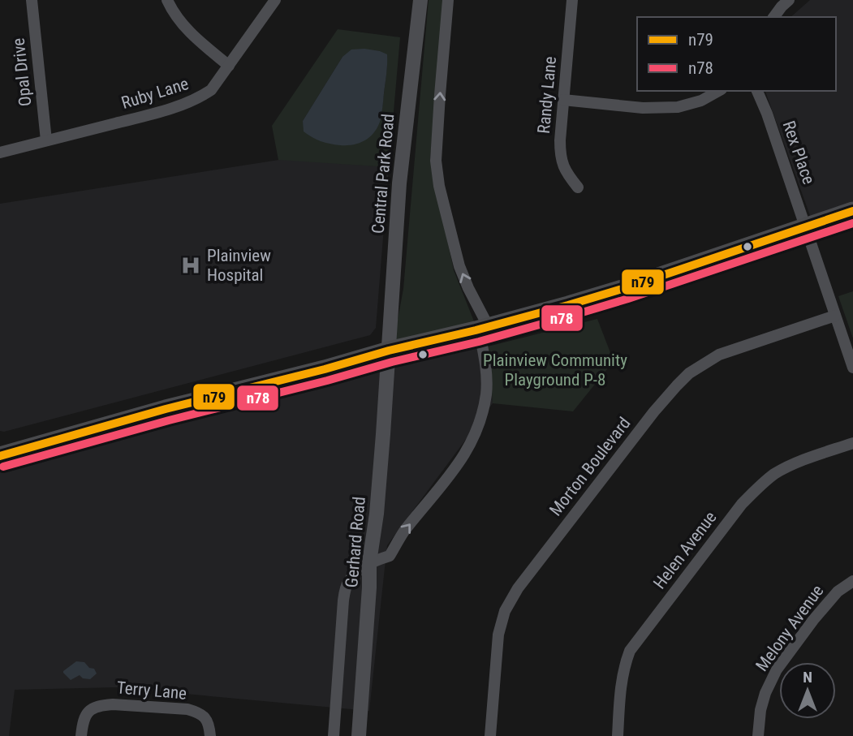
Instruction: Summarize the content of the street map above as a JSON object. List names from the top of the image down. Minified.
{"streets":{"street":["Opal Drive","Ruby Lane","Randy Lane","Rex Place","Central Park Road","Morton Boulevard","Gerhard Road","Helen Avenue","Melony Avenue","Terry Lane"]},"crossings":[["Opal Drive","Ruby Lane"],["Rex Place","Morton Boulevard"],["Central Park Road","Gerhard Road"]],"parks":["Plainview Community Playground P-8"],"places":{"hospital":["Plainview Hospital"]},"lines":["transit line n79","transit line n78"],"legend":["n79","n78"],"north":"top"}
